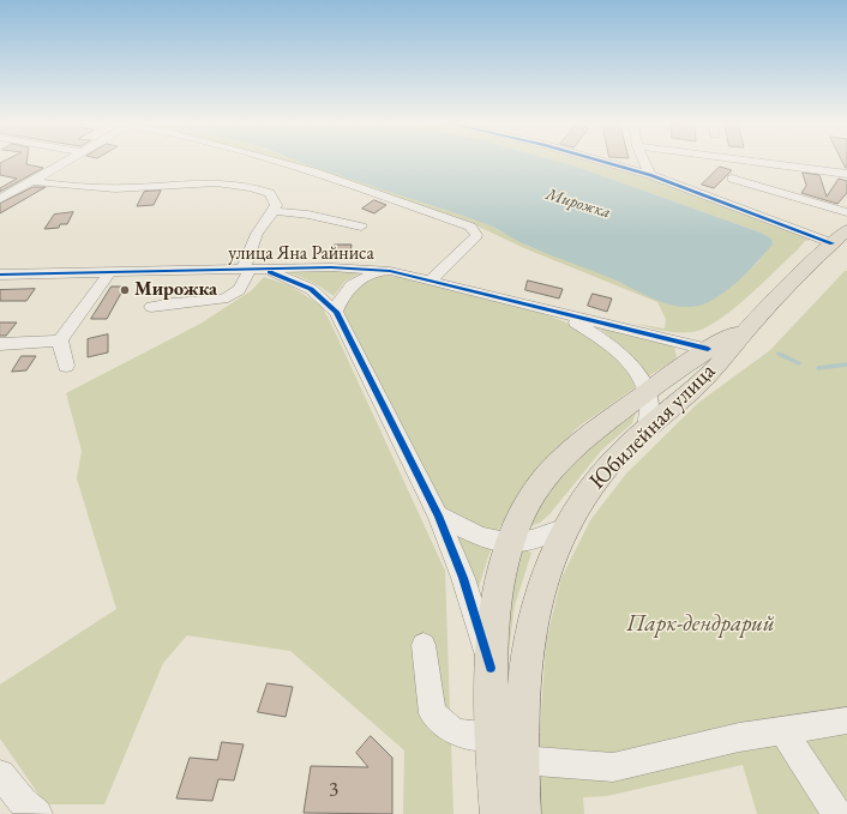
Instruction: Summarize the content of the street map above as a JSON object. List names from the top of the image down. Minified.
{"streets":{"main road":["Юбилейная улица"],"street":["улица Яна Райниса"]},"crossings":[["улица Яна Райниса","Юбилейная улица"]],"water":["Мирожка"],"parks":["Парк-дендрарий"],"places":["Мирожка"],"house_numbers":["3"]}
